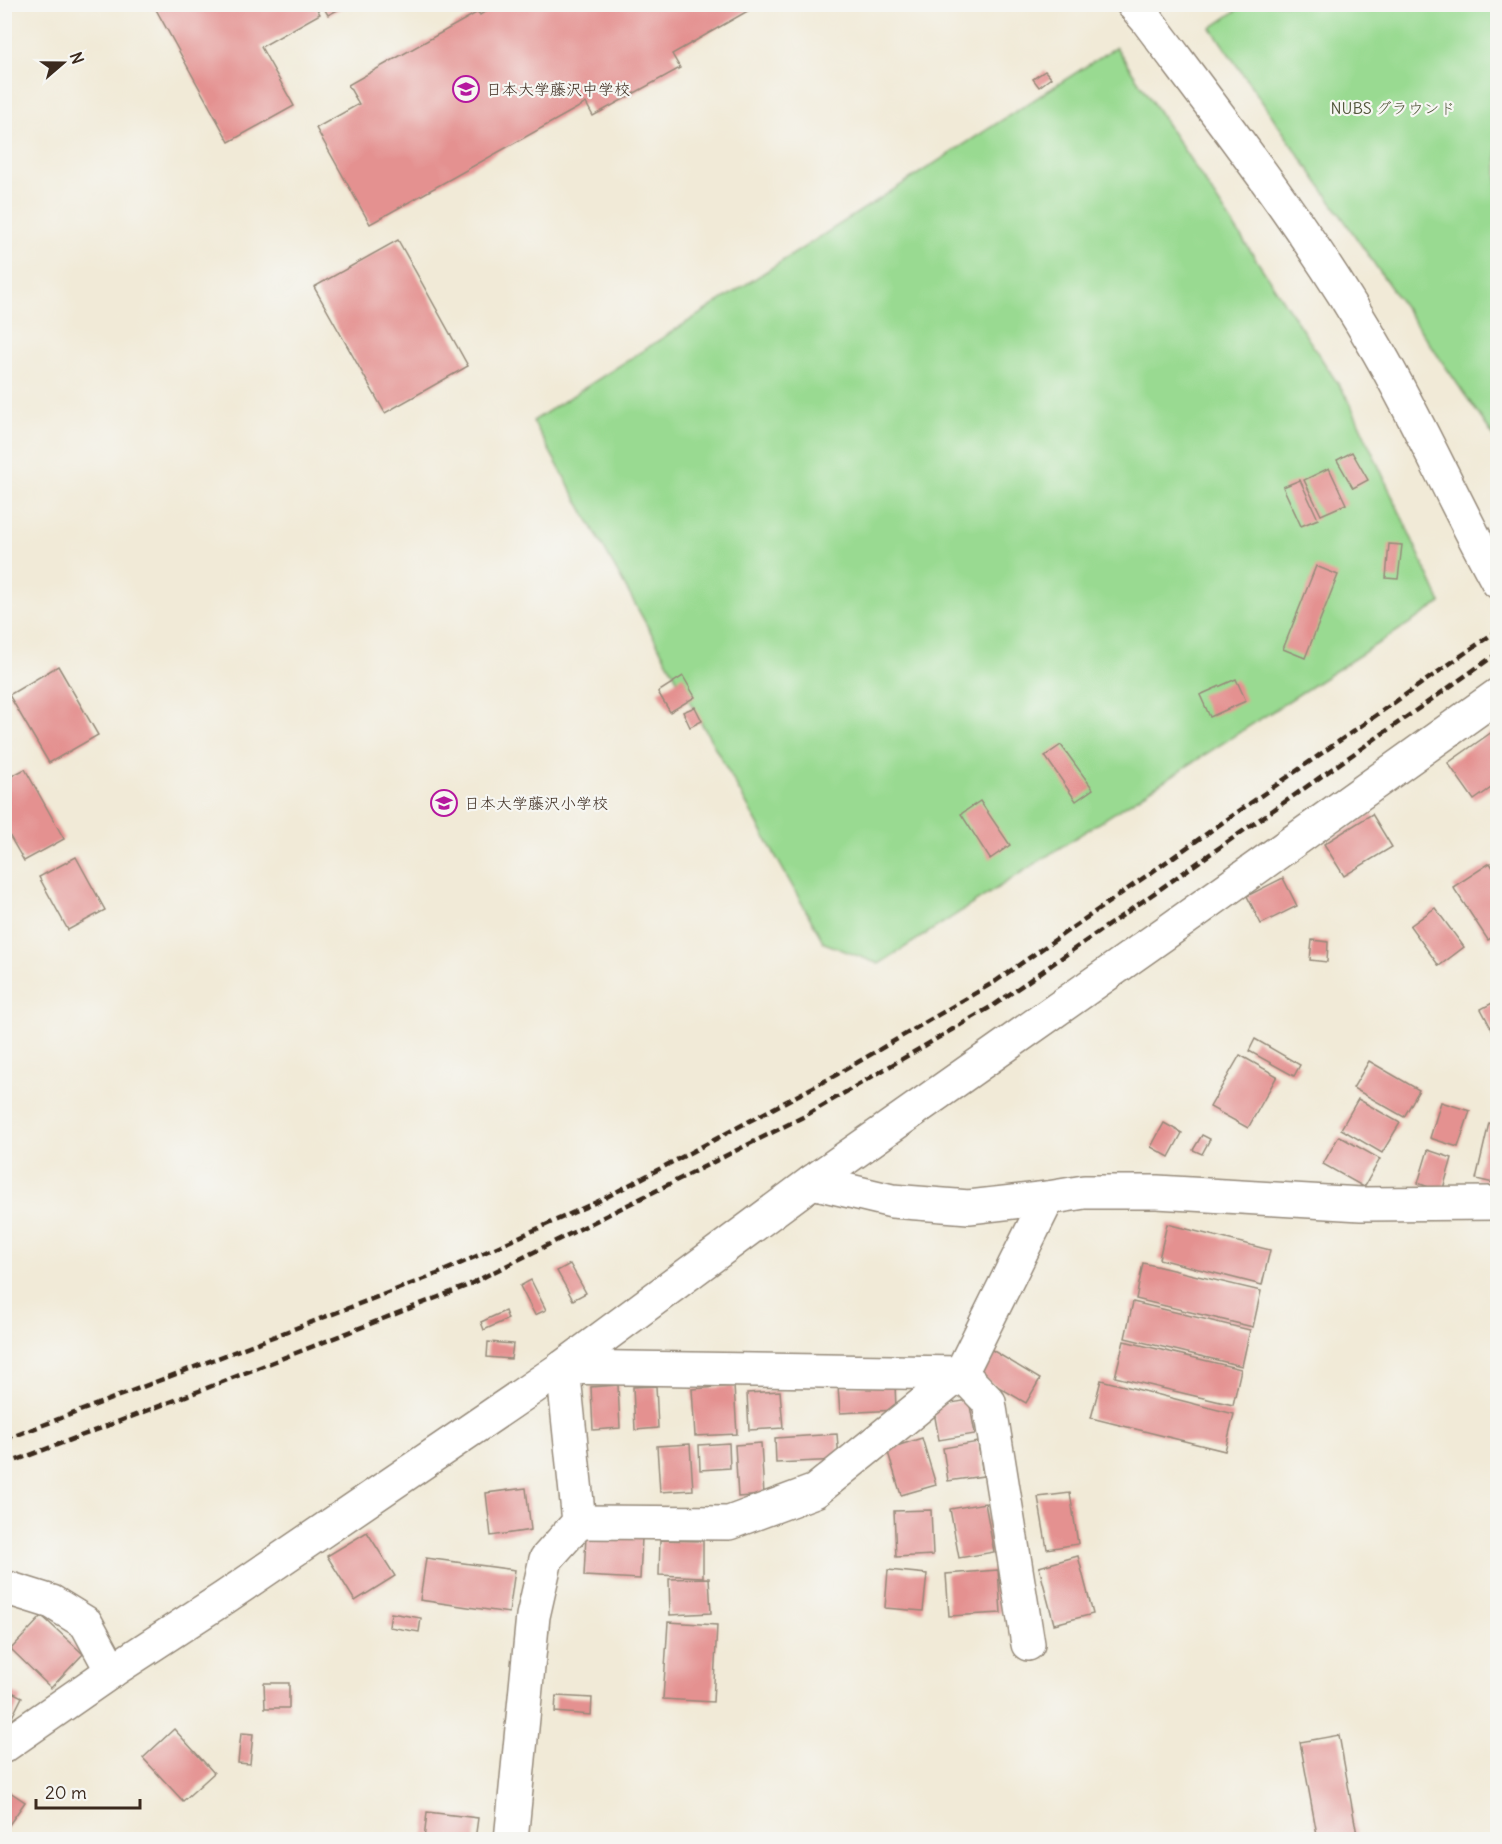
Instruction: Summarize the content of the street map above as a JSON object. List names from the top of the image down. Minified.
{"parks":["NUBS グラウンド"],"places":{"school or university":["日本大学藤沢中学校","日本大学藤沢小学校"]},"scale_bar":"20 m","north":"right"}
